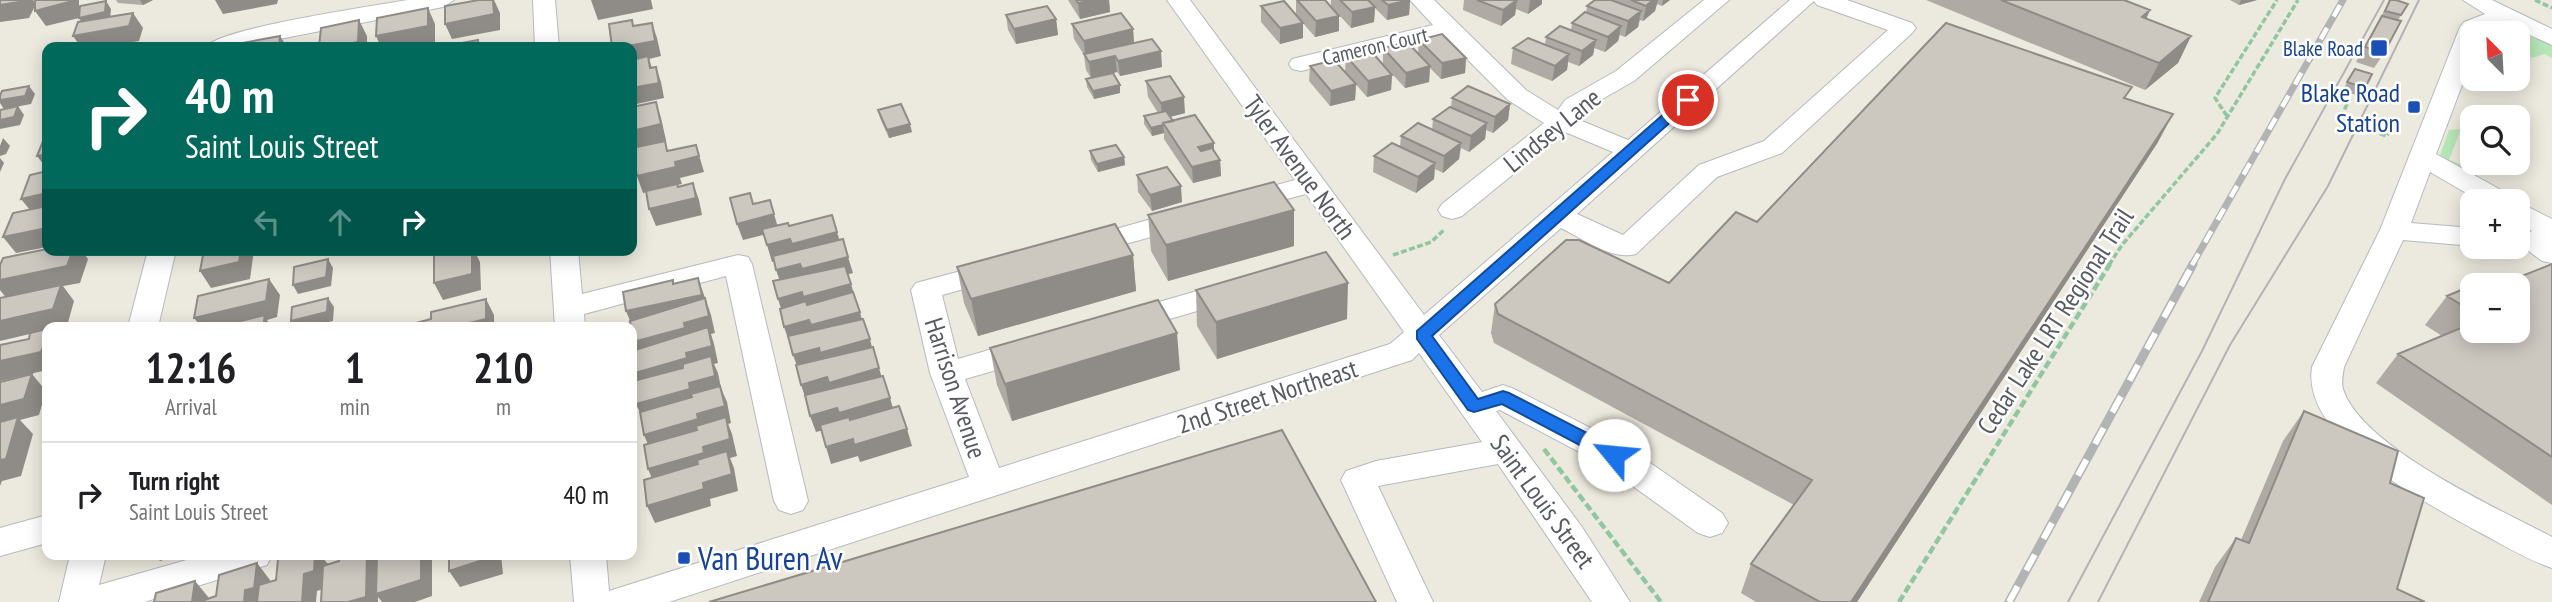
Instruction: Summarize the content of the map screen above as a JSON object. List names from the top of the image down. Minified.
{"streets":{"street":["Cameron Court","Lindsey Lane","Tyler Avenue North","Harrison Avenue","2nd Street Northeast","Saint Louis Street"],"path":["Cedar Lake LRT Regional Trail"]},"crossings":[["Tyler Avenue North","2nd Street Northeast"],["Tyler Avenue North","Saint Louis Street"],["Harrison Avenue","2nd Street Northeast"],["2nd Street Northeast","Saint Louis Street"]],"places":{"transit":["Blake Road","Blake Road Station","Van Buren Av"]},"north":"top left","page":{"map_buttons":["+","−"],"turn":["40 m","Saint Louis Street"],"eta":["12:16","Arrival","1","min","210","m"],"list":[{"name":"Turn right","note":"Saint Louis Street","value":"40 m"}]}}
